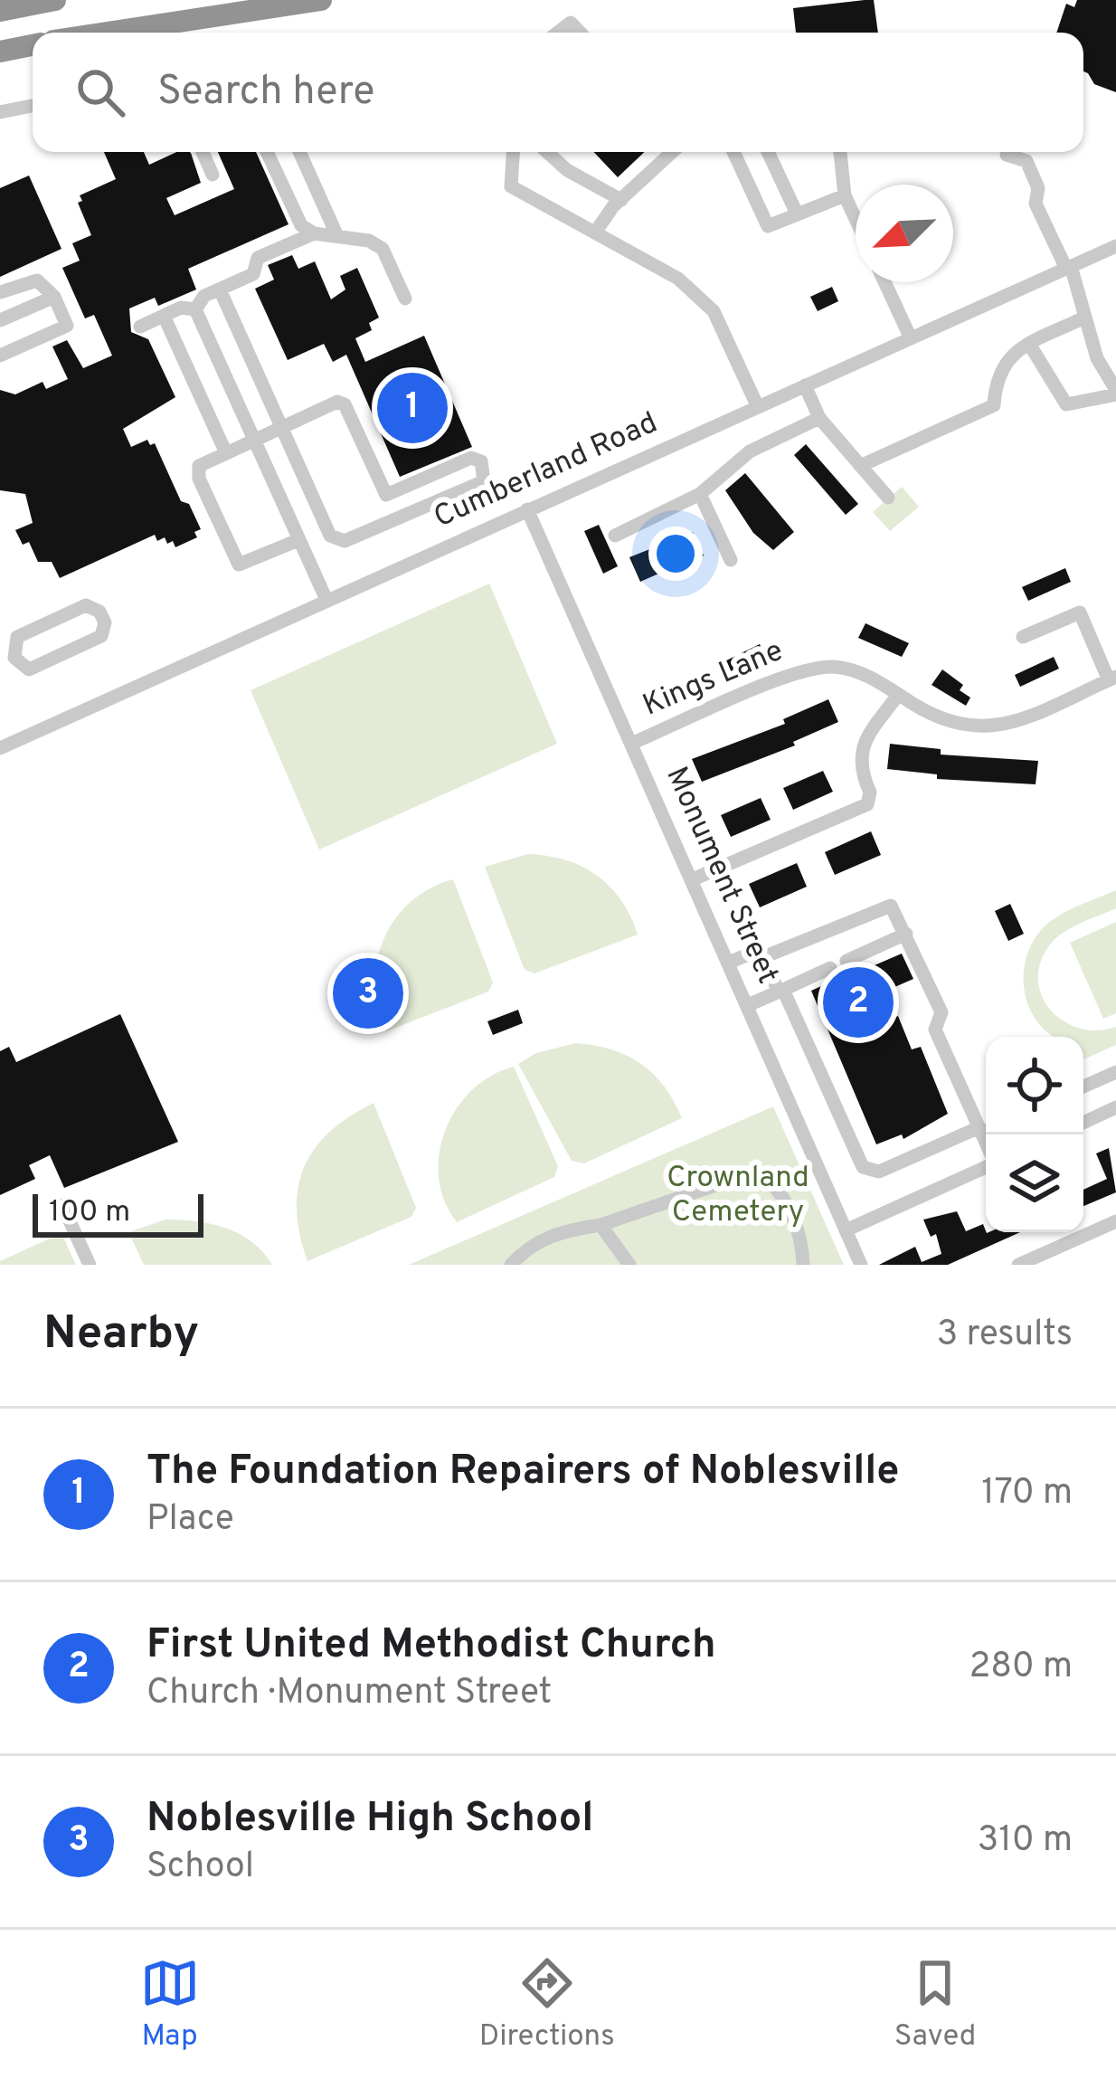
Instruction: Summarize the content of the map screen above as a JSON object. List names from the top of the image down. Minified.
{"streets":{"street":["Cumberland Road","Kings Lane","Monument Street"]},"crossings":[["Cumberland Road","Monument Street"],["Kings Lane","Monument Street"]],"parks":["Crownland Cemetery"],"scale_bar":"100 m","north":"bottom left","page":{"search":"Search here","pins":["1","3","2"],"scale":"100 m","heading":["Nearby","3 results"],"list":[{"mark":"1","name":"The Foundation Repairers of Noblesville","note":"Place","value":"170 m"},{"mark":"2","name":"First United Methodist Church","note":"Church · Monument Street","value":"280 m"},{"mark":"3","name":"Noblesville High School","note":"School","value":"310 m"}],"nav":["Map","Directions","Saved"]}}
